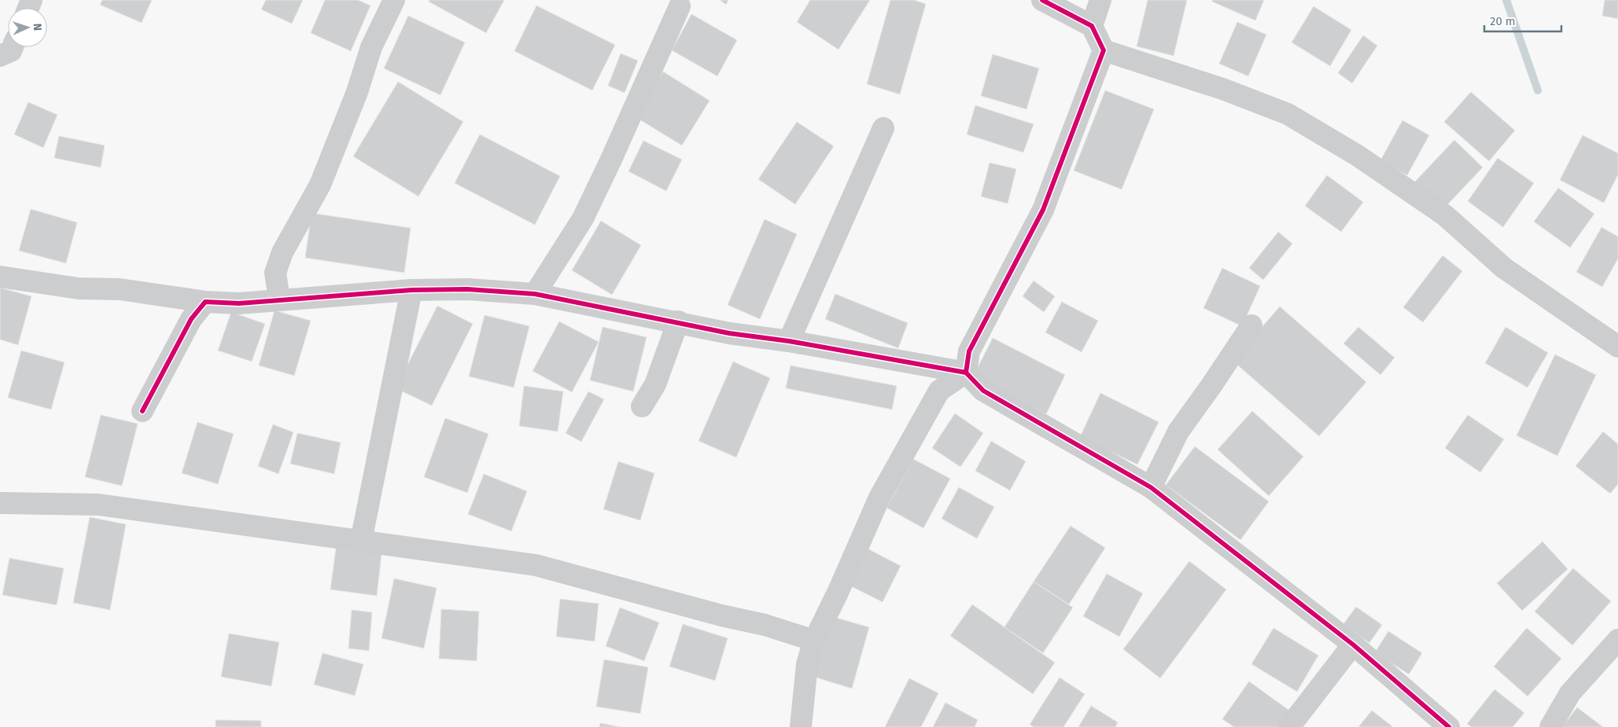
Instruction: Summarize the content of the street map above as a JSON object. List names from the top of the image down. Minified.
{"scale_bar":"20 m","north":"right"}
